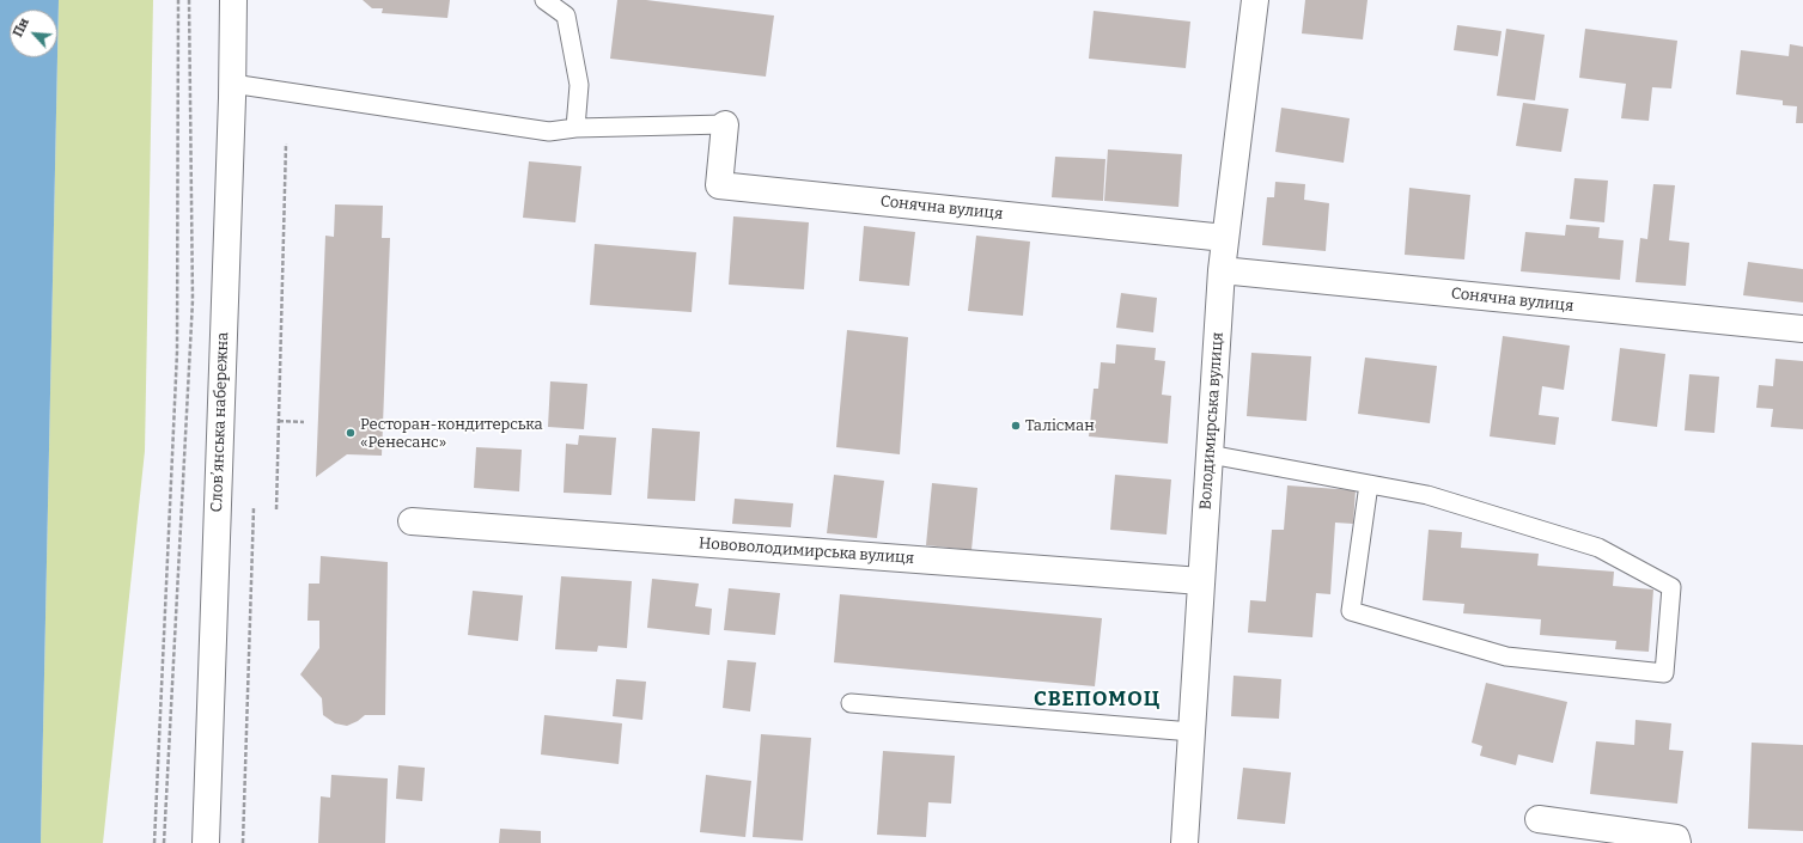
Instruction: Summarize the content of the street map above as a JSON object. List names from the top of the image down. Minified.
{"streets":{"street":["Сонячна вулиця","Володимирська вулиця","Словʼянська набережна","Нововолодимирська вулиця"]},"crossings":[["Сонячна вулиця","Володимирська вулиця"],["Володимирська вулиця","Нововолодимирська вулиця"]],"districts":["СВЕПОМОЦ"],"places":["Талісман","Ресторан-кондитерська «Ренесанс»"],"north":"top left"}
